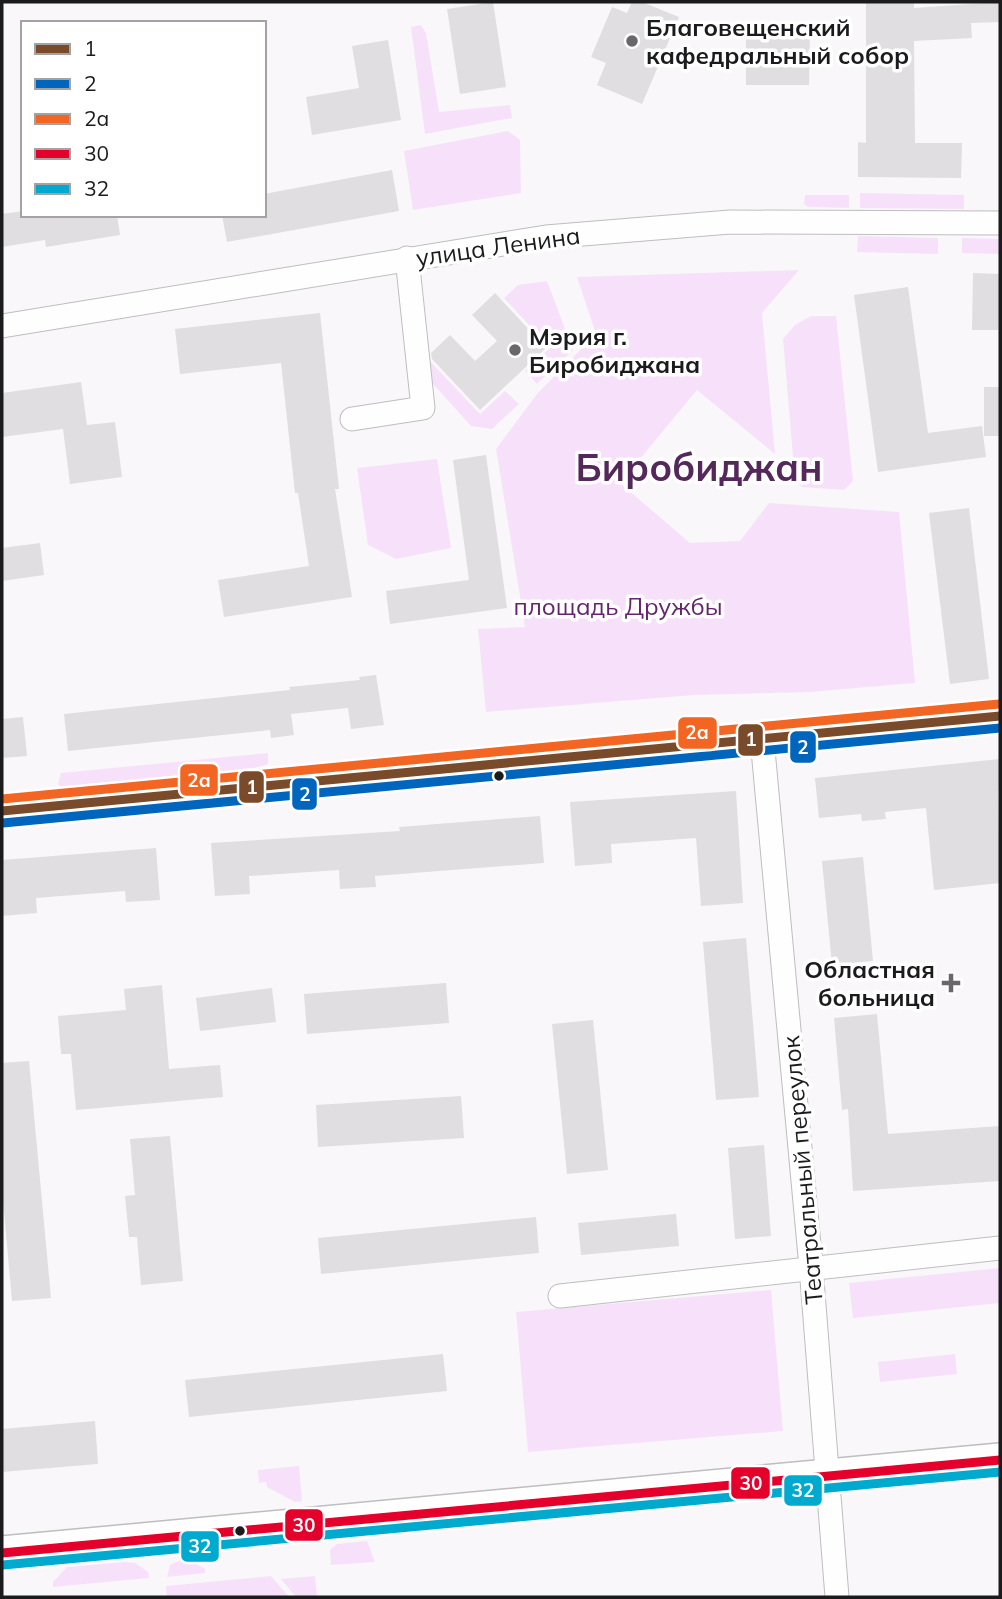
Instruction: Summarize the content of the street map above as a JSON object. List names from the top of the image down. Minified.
{"streets":{"street":["улица Ленина","Театральный переулок"]},"districts":["Биробиджан"],"parks":["площадь Дружбы"],"places":{"other":["Благовещенский кафедральный собор","Мэрия г. Биробиджана"],"health":["Областная больница"]},"lines":["transit line 2а","transit line 1","transit line 2","transit line 30","transit line 32"],"legend":["1","2","2а","30","32"]}
